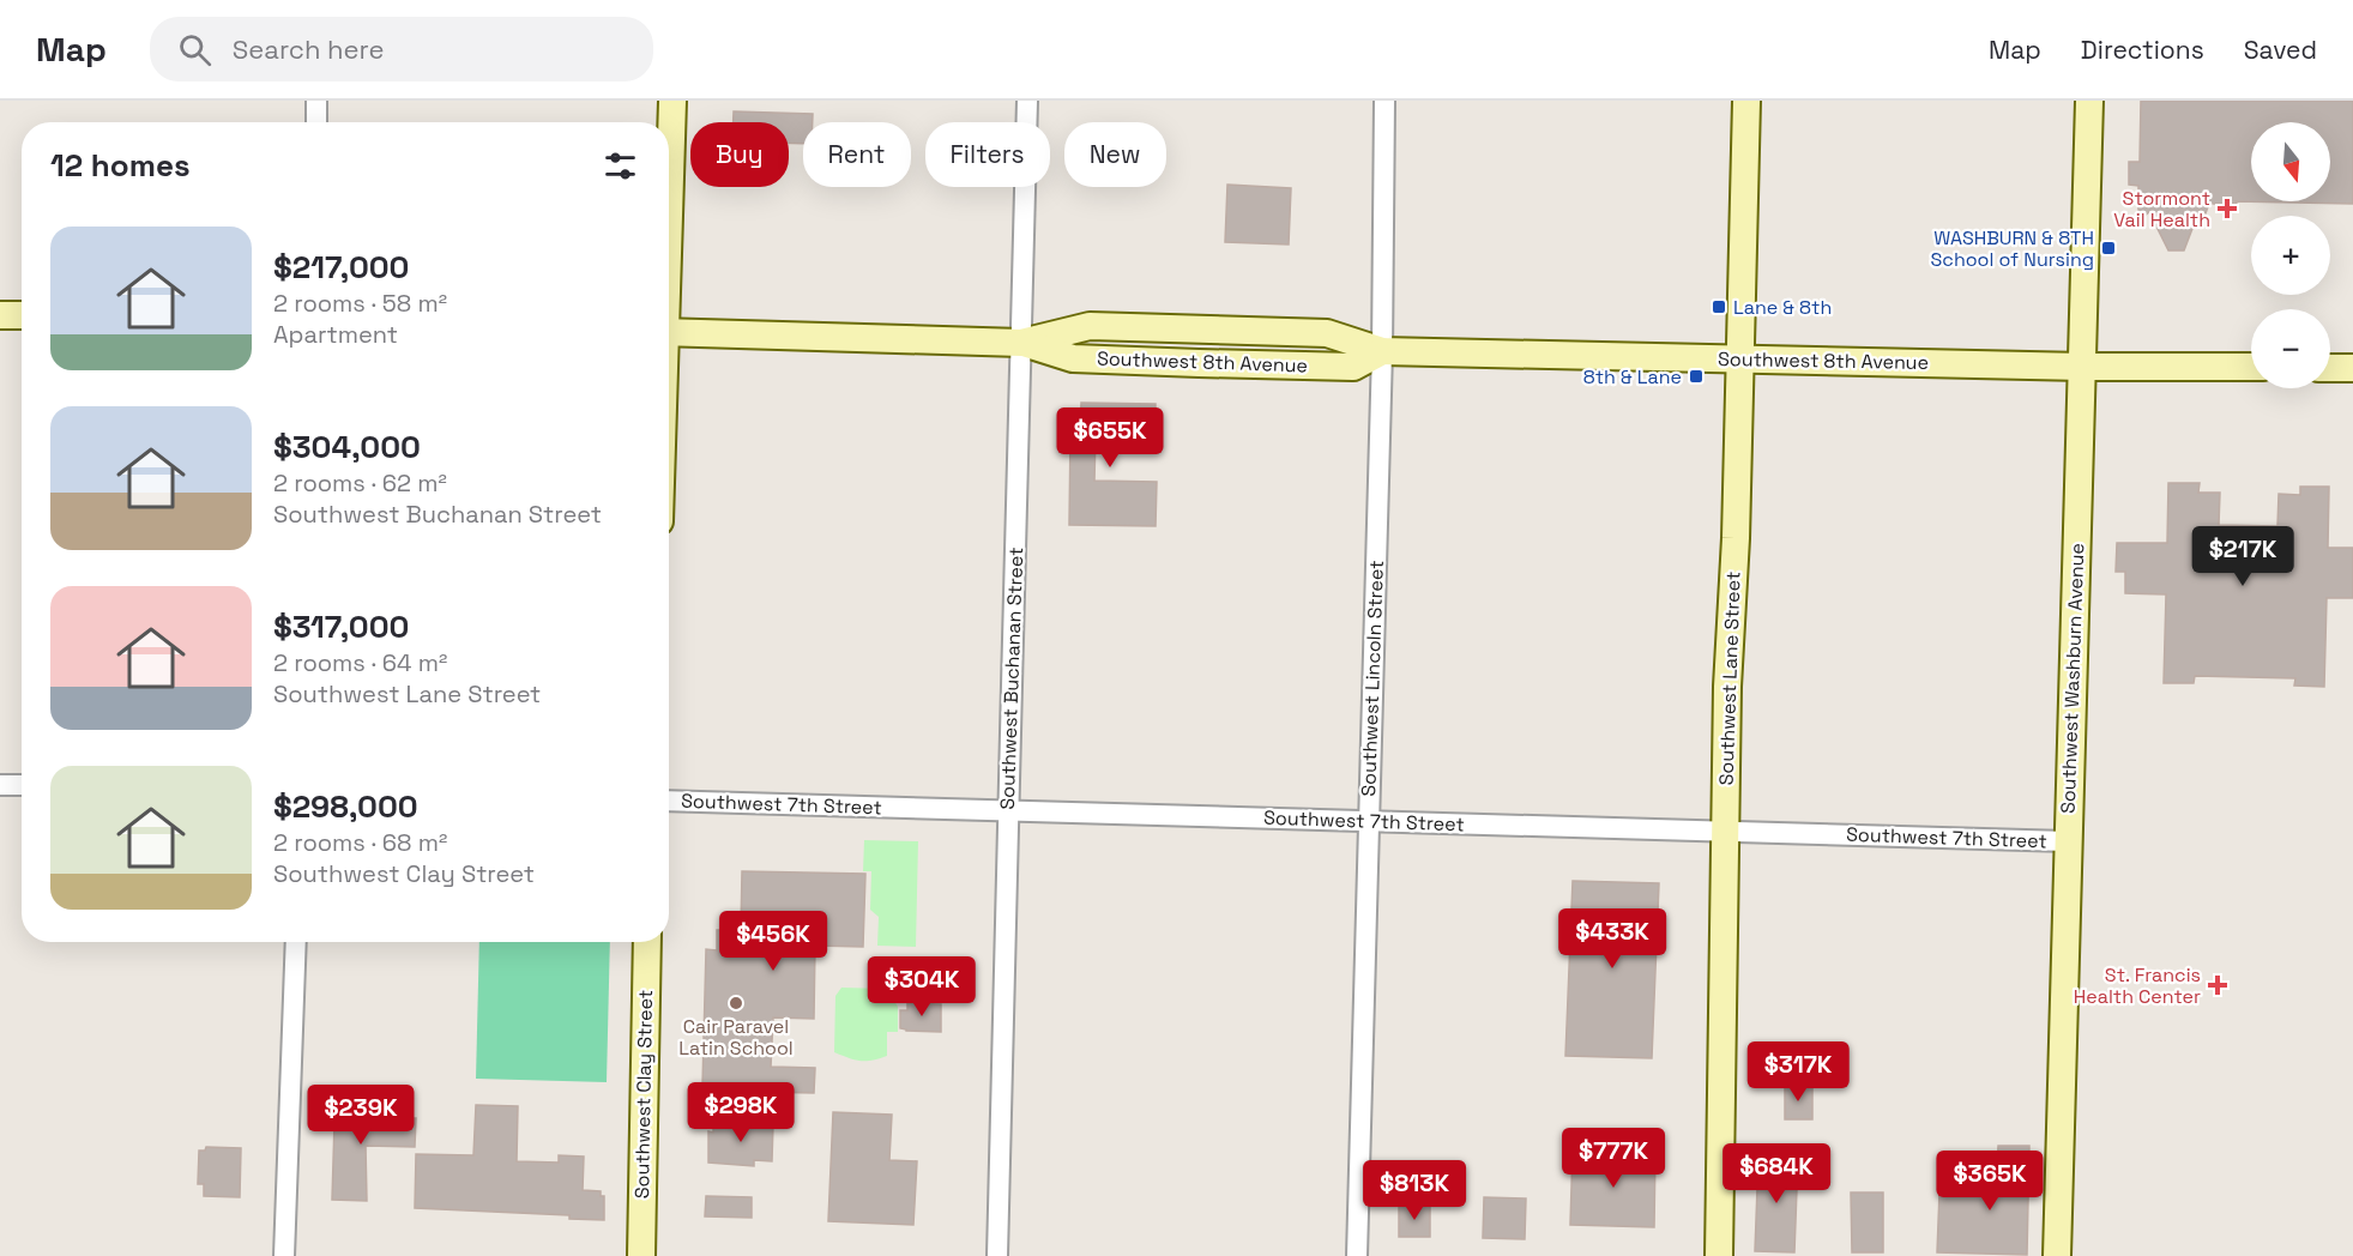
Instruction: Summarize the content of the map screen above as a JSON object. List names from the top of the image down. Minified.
{"streets":{"street":["Southwest 8th Avenue","Southwest Buchanan Street","Southwest Lincoln Street","Southwest Lane Street","Southwest Washburn Avenue","Southwest 7th Street","Southwest Clay Street"]},"crossings":[["Southwest 8th Avenue","Southwest Buchanan Street"],["Southwest 8th Avenue","Southwest Lincoln Street"],["Southwest 8th Avenue","Southwest Lane Street"],["Southwest 8th Avenue","Southwest Washburn Avenue"],["Southwest Buchanan Street","Southwest 7th Street"],["Southwest Lincoln Street","Southwest 7th Street"],["Southwest Lane Street","Southwest 7th Street"],["Southwest Washburn Avenue","Southwest 7th Street"]],"places":{"health":["Stormont Vail Health","St. Francis Health Center"],"transit":["WASHBURN & 8TH School of Nursing","Lane & 8th","8th & Lane"],"other":["Cair Paravel Latin School"]},"north":"bottom","page":{"header":"Map","search":"Search here","nav":["Map","Directions","Saved"],"map_buttons":["+","−"],"chip":["Buy","Rent","Filters","New"],"heading":"12 homes","list":[{"name":"$217,000","note":"2 rooms · 58 m² · Apartment"},{"name":"$304,000","note":"2 rooms · 62 m² · Southwest Buchanan Street"},{"name":"$317,000","note":"2 rooms · 64 m² · Southwest Lane Street"},{"name":"$298,000","note":"2 rooms · 68 m² · Southwest Clay Street"}],"price":["$655K","$217K","$433K","$456K","$304K","$317K","$298K","$239K","$777K","$684K","$365K","$813K"]}}
